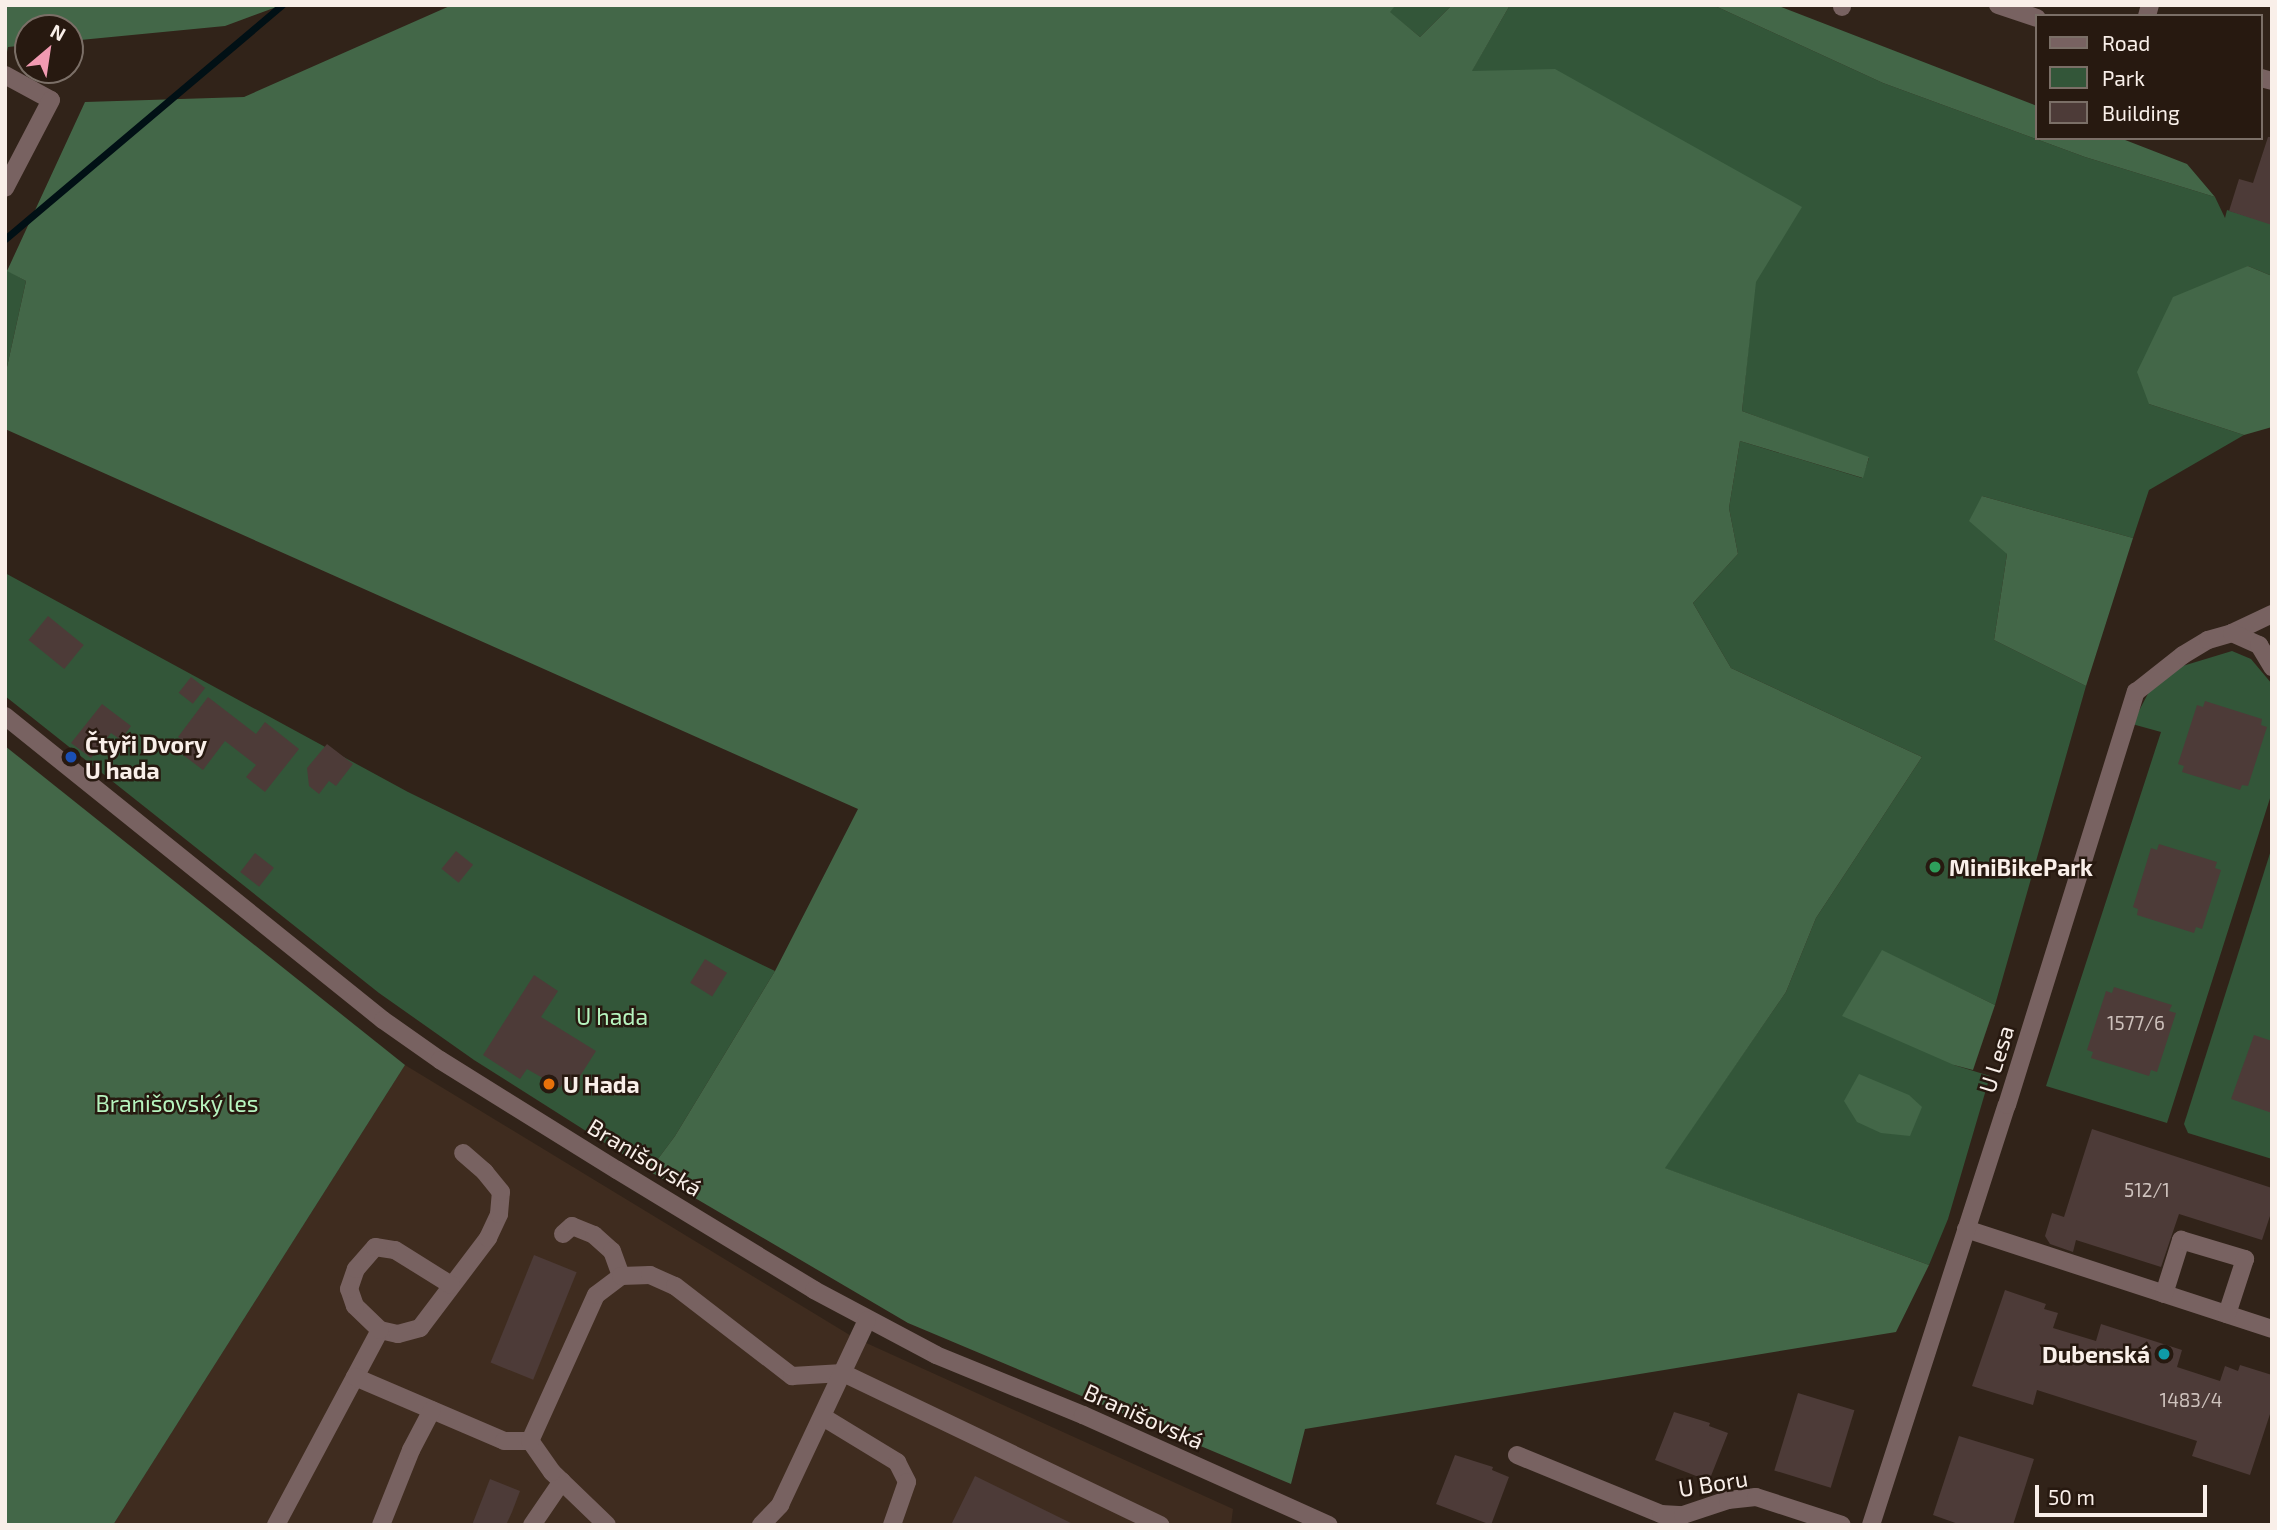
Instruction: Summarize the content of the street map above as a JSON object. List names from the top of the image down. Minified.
{"streets":{"street":["U Lesa","Branišovská","U Boru"]},"parks":["U hada","Branišovský les"],"places":["Čtyři Dvory U hada","MiniBikePark","U Hada","Dubenská"],"house_numbers":["1577/6","512/1","1483/4"],"legend":["Road","Park","Building"],"scale_bar":"50 m","north":"top right"}
